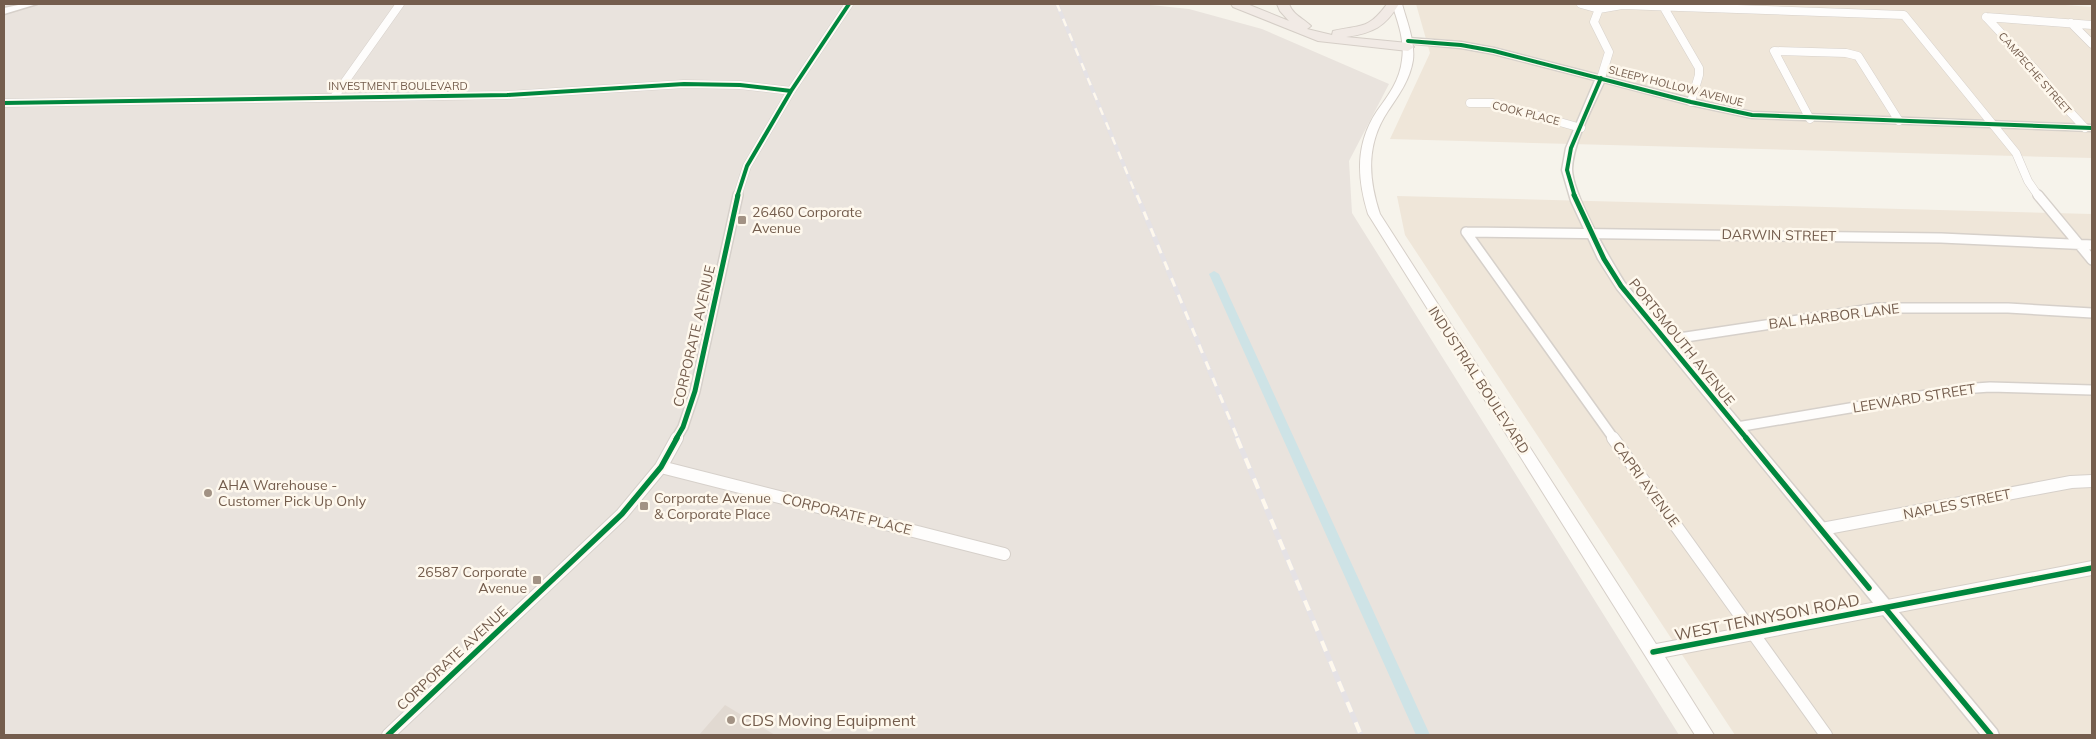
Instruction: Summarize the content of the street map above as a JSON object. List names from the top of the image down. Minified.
{"streets":{"main road":["INDUSTRIAL BOULEVARD","WEST TENNYSON ROAD"],"street":["CAMPECHE STREET","INVESTMENT BOULEVARD","SLEEPY HOLLOW AVENUE","COOK PLACE","DARWIN STREET","BAL HARBOR LANE","CORPORATE AVENUE","PORTSMOUTH AVENUE","LEEWARD STREET","CAPRI AVENUE","NAPLES STREET","CORPORATE PLACE"]},"crossings":[["CAMPECHE STREET","SLEEPY HOLLOW AVENUE"],["INVESTMENT BOULEVARD","CORPORATE AVENUE"],["SLEEPY HOLLOW AVENUE","PORTSMOUTH AVENUE"],["SLEEPY HOLLOW AVENUE","INDUSTRIAL BOULEVARD"],["COOK PLACE","PORTSMOUTH AVENUE"],["DARWIN STREET","PORTSMOUTH AVENUE"],["DARWIN STREET","CAPRI AVENUE"],["BAL HARBOR LANE","PORTSMOUTH AVENUE"],["CORPORATE AVENUE","CORPORATE PLACE"],["PORTSMOUTH AVENUE","LEEWARD STREET"],["PORTSMOUTH AVENUE","NAPLES STREET"],["PORTSMOUTH AVENUE","WEST TENNYSON ROAD"],["INDUSTRIAL BOULEVARD","WEST TENNYSON ROAD"],["CAPRI AVENUE","WEST TENNYSON ROAD"]],"places":{"transit":["26460 Corporate Avenue","Corporate Avenue & Corporate Place","26587 Corporate Avenue"],"other":["AHA Warehouse - Customer Pick Up Only","CDS Moving Equipment"]}}
